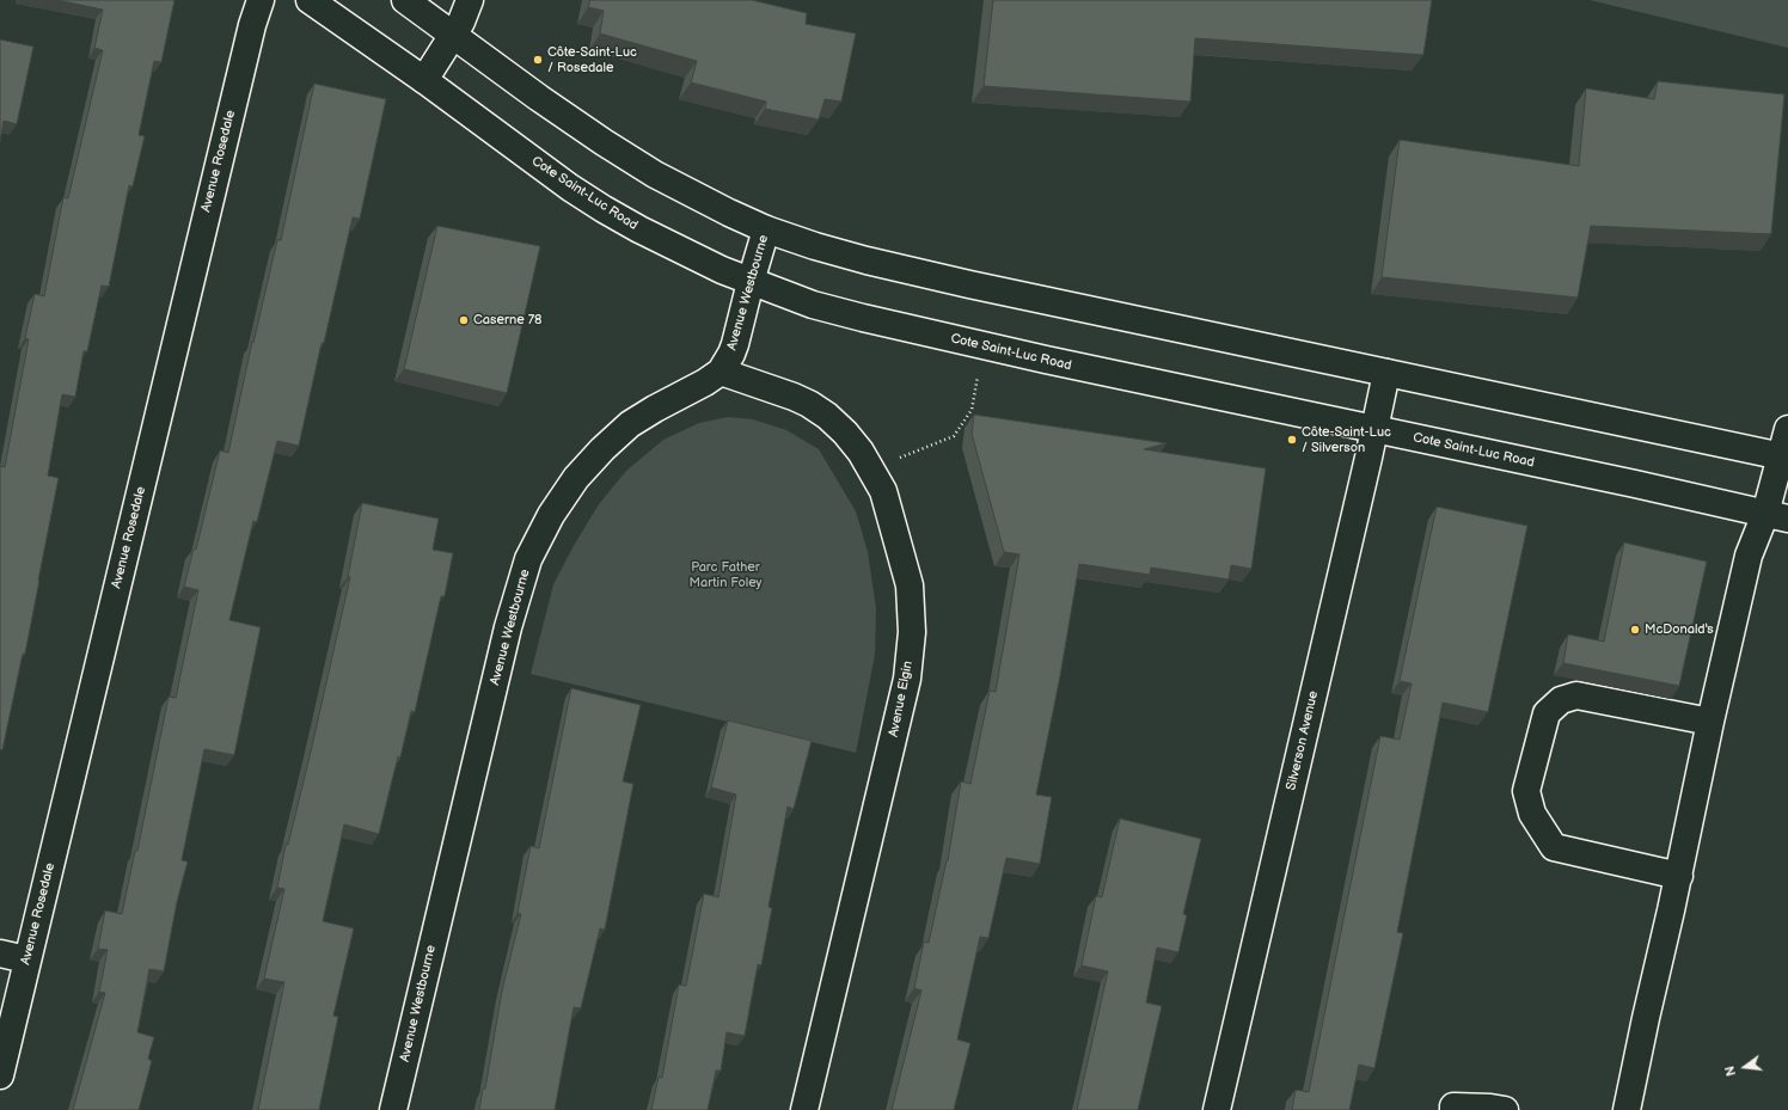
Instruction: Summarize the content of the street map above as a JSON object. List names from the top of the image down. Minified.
{"streets":{"street":["Avenue Rosedale","Cote Saint-Luc Road","Avenue Westbourne","Avenue Elgin","Silverson Avenue"]},"crossings":[["Cote Saint-Luc Road","Avenue Westbourne"],["Cote Saint-Luc Road","Silverson Avenue"],["Avenue Westbourne","Avenue Elgin"]],"parks":["Parc Father Martin Foley"],"places":["Côte-Saint-Luc / Rosedale","Caserne 78","Côte-Saint-Luc / Silverson","McDonald's"],"north":"left"}
